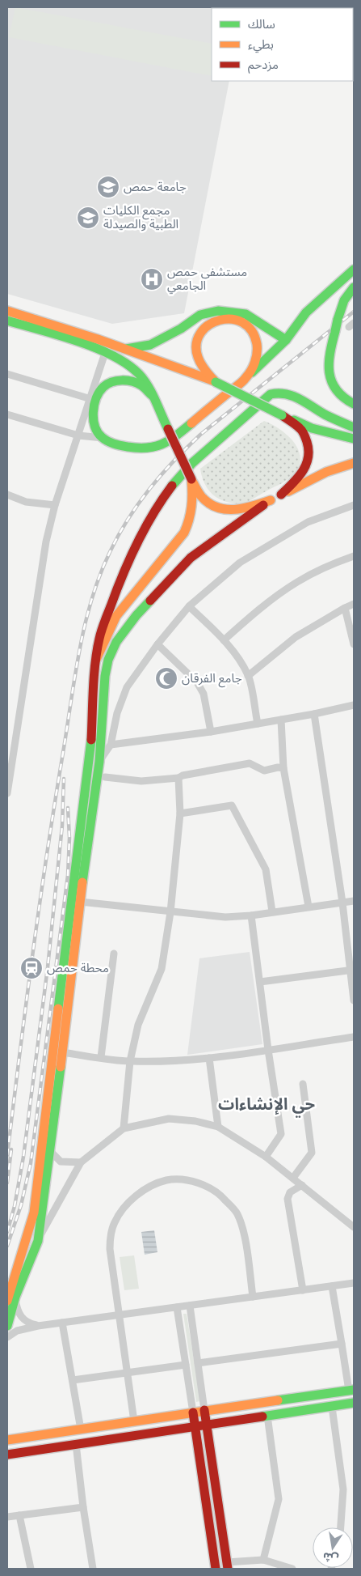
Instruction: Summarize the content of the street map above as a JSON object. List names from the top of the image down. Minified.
{"districts":["حي الإنشاءات"],"places":{"school or university":["جامعة حمص","مجمع الكليات الطبية والصيدلة"],"hospital":["مستشفى حمص الجامعي"],"mosque":["جامع الفرقان"],"station":["محطة حمص"]},"legend":["سالك","بطيء","مزدحم"],"north":"bottom"}
